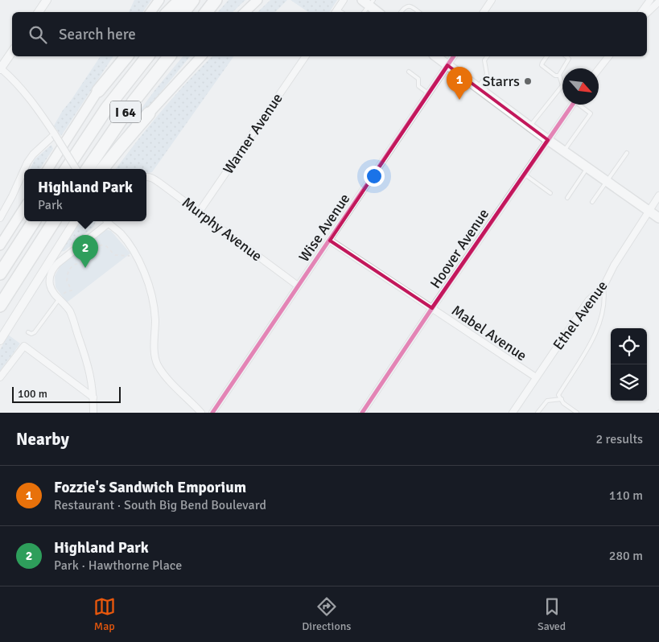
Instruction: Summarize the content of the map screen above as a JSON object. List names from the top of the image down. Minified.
{"streets":{"highway":["I 64"],"street":["Warner Avenue","Wise Avenue","Murphy Avenue","Hoover Avenue","Ethel Avenue","Mabel Avenue"]},"crossings":[["Warner Avenue","Murphy Avenue"],["Wise Avenue","Murphy Avenue"],["Wise Avenue","Mabel Avenue"],["Hoover Avenue","Mabel Avenue"],["Ethel Avenue","Mabel Avenue"]],"places":["Starrs"],"scale_bar":"100 m","north":"bottom right","page":{"search":"Search here","pins":["1","2"],"popup":["Highland Park","Park"],"scale":"100 m","heading":["Nearby","2 results"],"list":[{"mark":"1","name":"Fozzie's Sandwich Emporium","note":"Restaurant · South Big Bend Boulevard","value":"110 m"},{"mark":"2","name":"Highland Park","note":"Park · Hawthorne Place","value":"280 m"}],"nav":["Map","Directions","Saved"]}}
